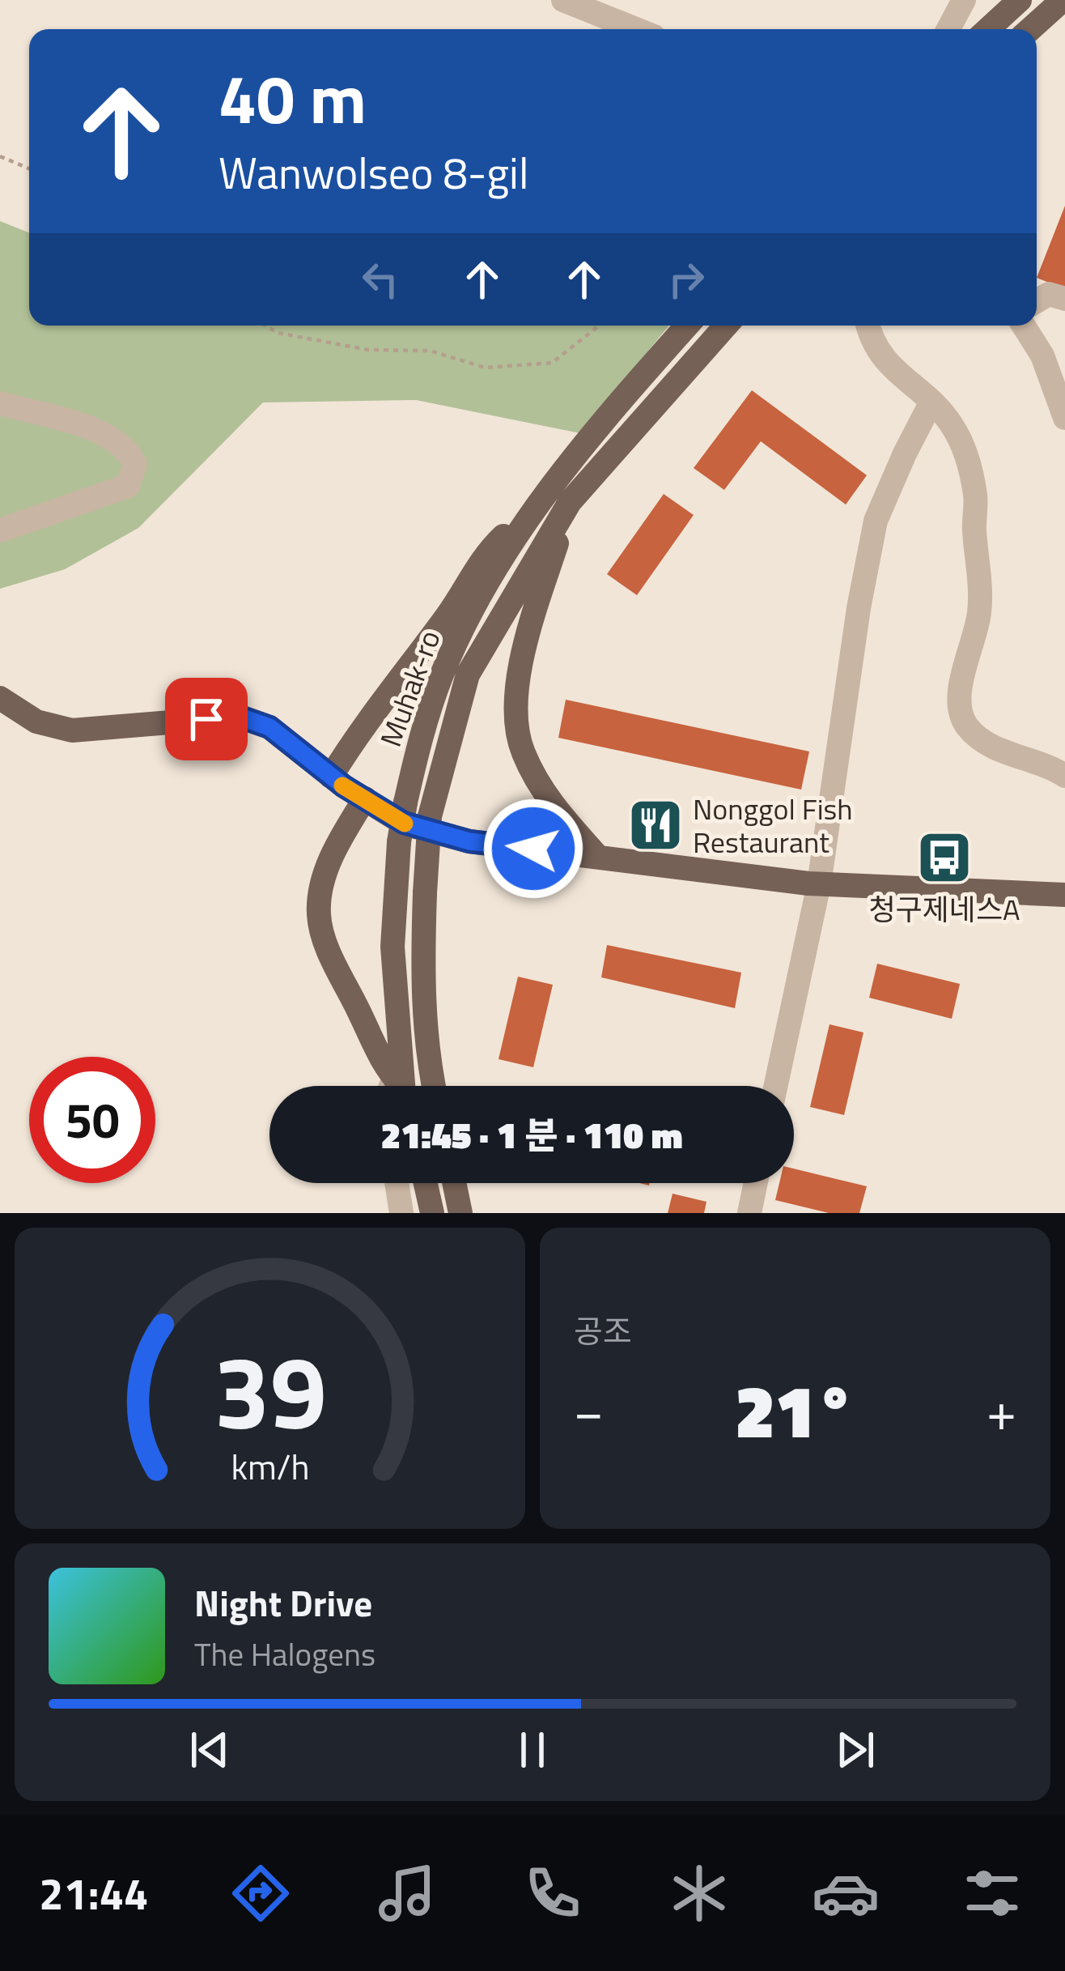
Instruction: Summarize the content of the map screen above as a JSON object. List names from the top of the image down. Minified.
{"streets":{"main road":["Muhak-ro"]},"places":{"restaurant":["Nonggol Fish Restaurant"],"bus stop":["청구제네스A"]},"page":{"turn":["40 m","Wanwolseo 8-gil"],"limit":"50","trip":"21:45 · 1 분 · 110 m","tile":"공조","heat":["−","21°","+"],"song":["Night Drive","The Halogens"],"tabs":"21:44","gauge":["39","km/h"]}}
